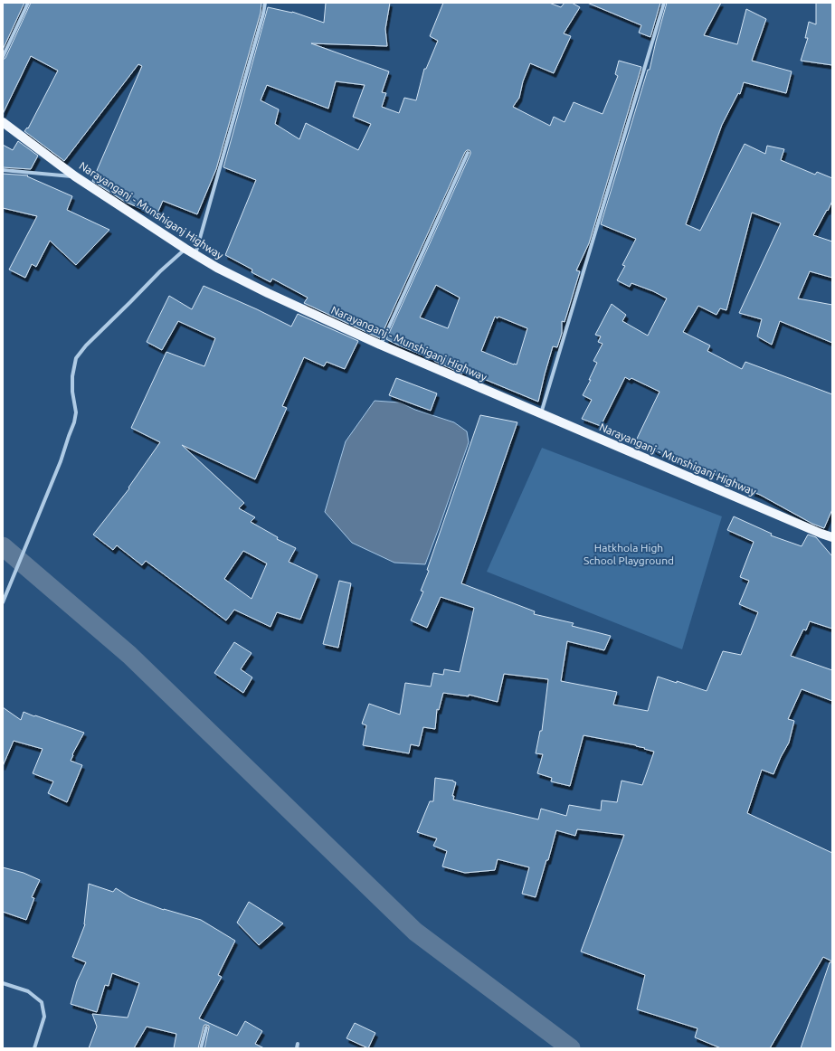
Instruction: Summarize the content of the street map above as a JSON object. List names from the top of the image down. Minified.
{"streets":{"main road":["Narayanganj - Munshiganj Highway"]},"parks":["Hatkhola High School Playground"]}
